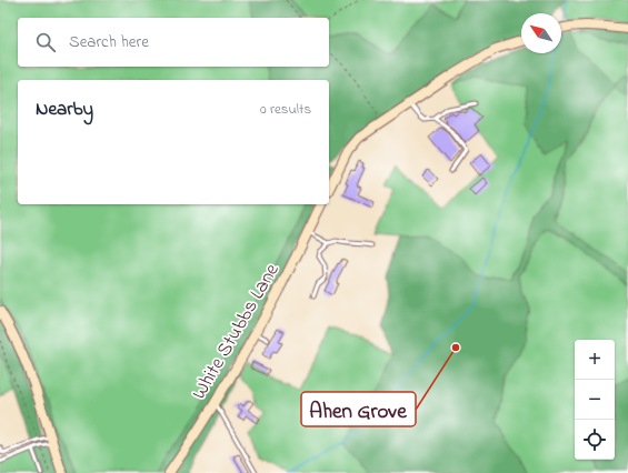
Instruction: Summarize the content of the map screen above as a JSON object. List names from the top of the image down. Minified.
{"streets":{"street":["White Stubbs Lane"]},"places":["Ahen Grove"],"north":"top left","page":{"search":"Search here","heading":["Nearby","0 results"],"map_buttons":["+","−"]}}
